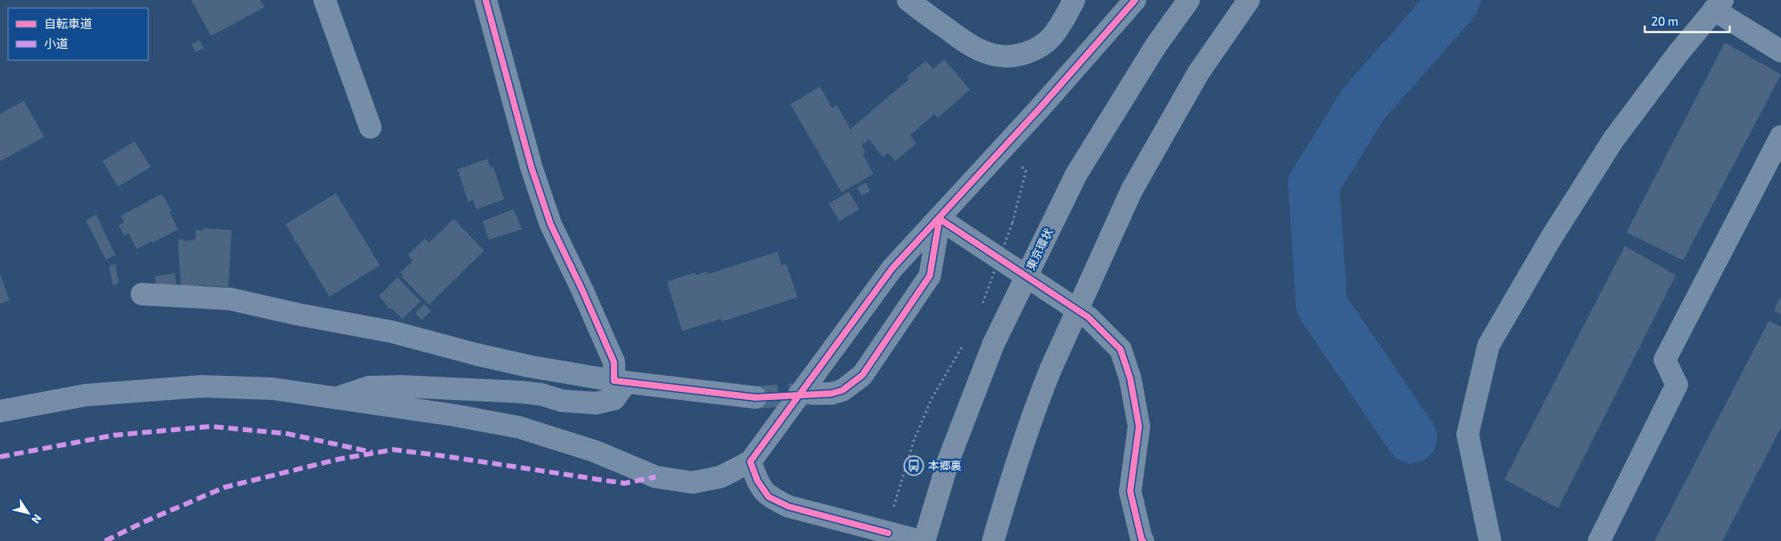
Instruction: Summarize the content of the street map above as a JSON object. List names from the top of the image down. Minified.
{"streets":{"highway":["東京環状"]},"places":{"bus stop":["本郷裏"]},"legend":["自転車道","小道"],"scale_bar":"20 m","north":"bottom right"}
